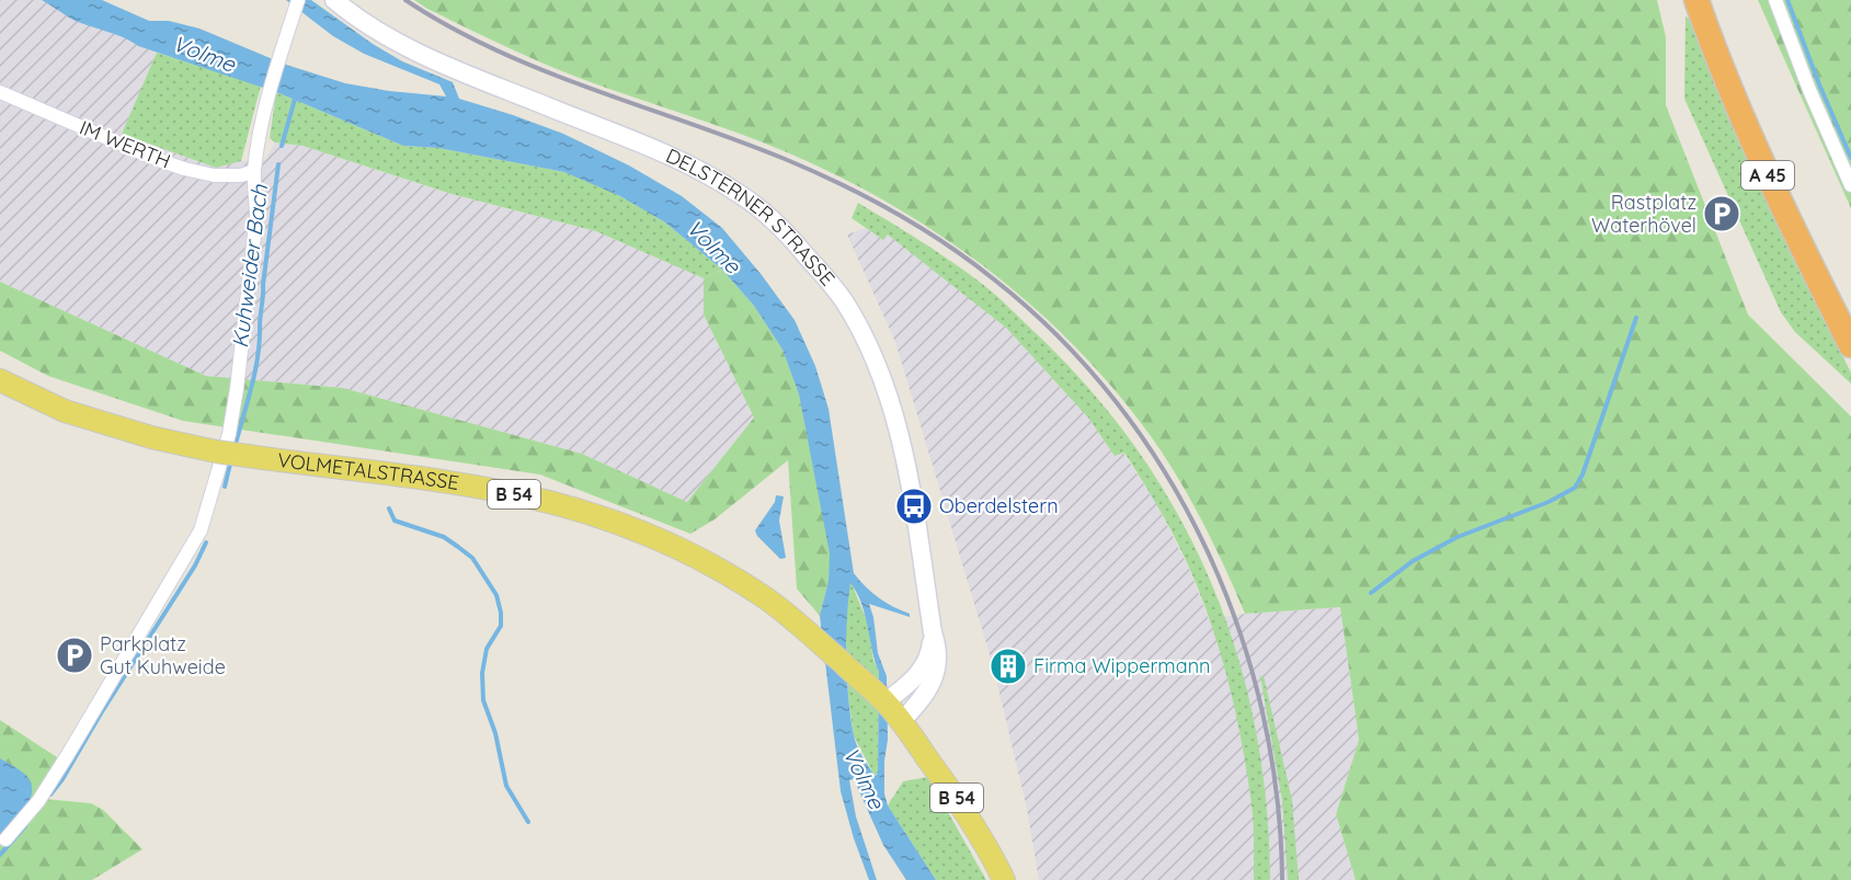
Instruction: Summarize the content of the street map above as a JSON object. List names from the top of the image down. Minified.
{"streets":{"highway":["A 45"],"main road":["VOLMETALSTRASSE","B 54"],"street":["IM WERTH","DELSTERNER STRASSE"]},"crossings":[["DELSTERNER STRASSE","VOLMETALSTRASSE"],["DELSTERNER STRASSE","B 54"],["VOLMETALSTRASSE","B 54"]],"water":["Volme","Kuhweider Bach"],"places":{"parking":["Rastplatz Waterhövel","Parkplatz Gut Kuhweide"],"bus stop":["Oberdelstern"],"building":["Firma Wippermann"]}}
